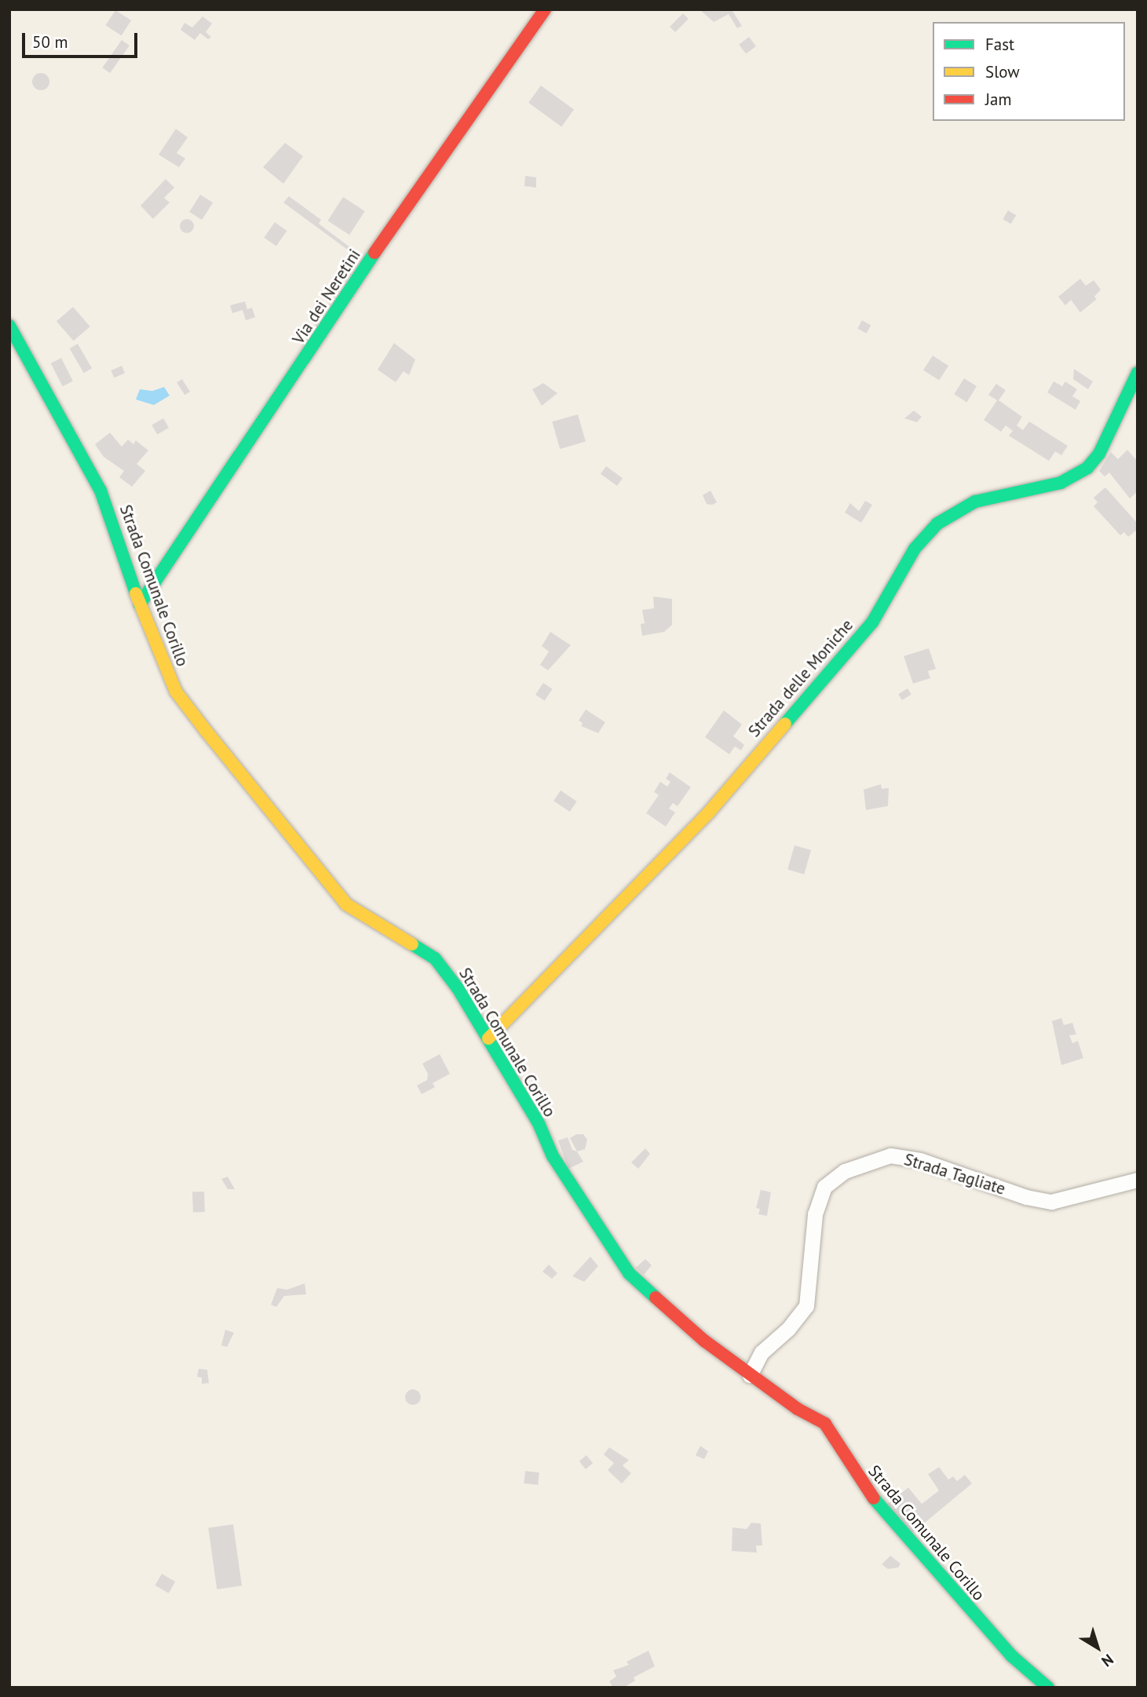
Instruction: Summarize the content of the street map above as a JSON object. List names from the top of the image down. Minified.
{"streets":{"street":["Via dei Neretini","Strada Comunale Corillo","Strada delle Moniche","Strada Tagliate"]},"crossings":[["Via dei Neretini","Strada Comunale Corillo"],["Strada Comunale Corillo","Strada delle Moniche"],["Strada Comunale Corillo","Strada Tagliate"]],"legend":["Fast","Slow","Jam"],"scale_bar":"50 m","north":"bottom right"}
